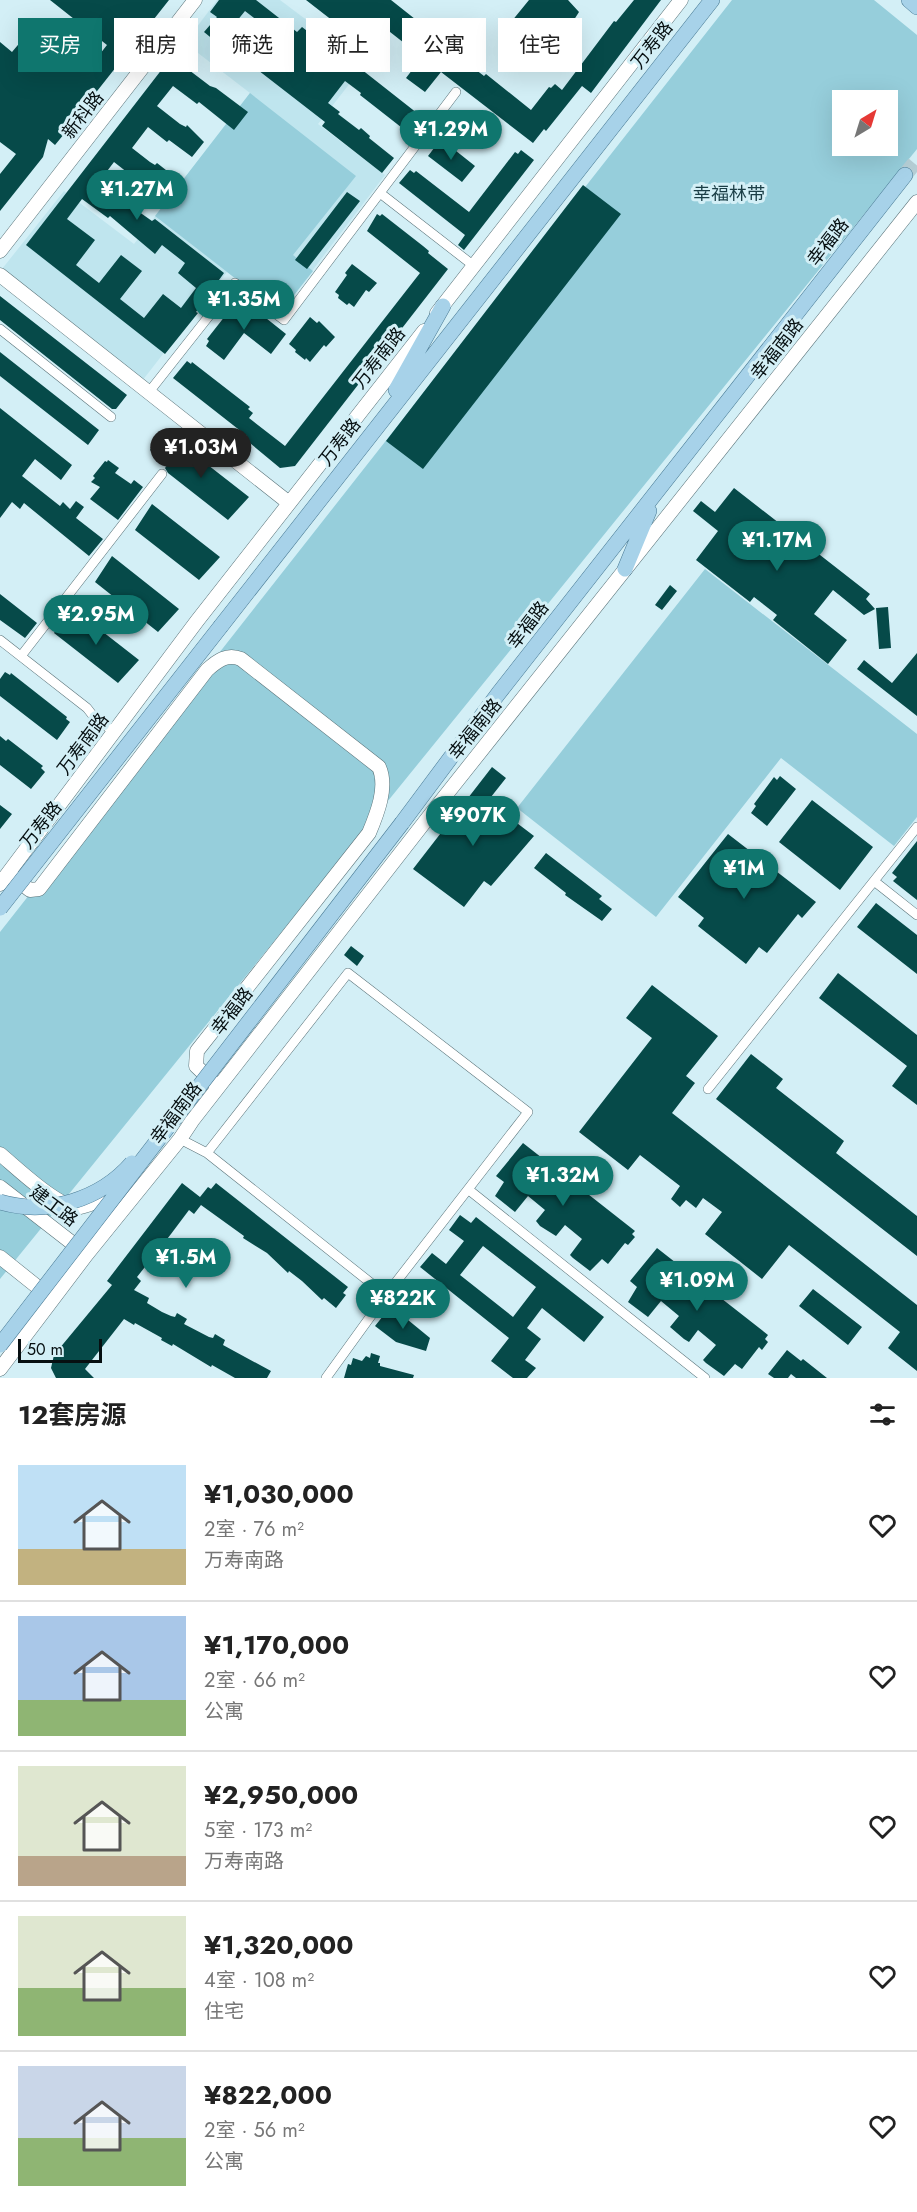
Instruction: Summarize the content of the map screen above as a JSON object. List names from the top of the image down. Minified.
{"streets":{"main road":["万寿路","新科路","幸福路","幸福南路","万寿南路","建工路"]},"crossings":[["幸福南路","建工路"]],"parks":["幸福林带"],"scale_bar":"50 m","north":"top right","page":{"chip":["买房","租房","筛选","新上","公寓","住宅"],"price":["¥1.29M","¥1.27M","¥1.35M","¥1.03M","¥1.17M","¥2.95M","¥907K","¥1M","¥1.32M","¥1.5M","¥1.09M","¥822K"],"scale":"50 m","heading":"12套房源","list":[{"name":"¥1,030,000","note":"2室 · 76 m² · 万寿南路"},{"name":"¥1,170,000","note":"2室 · 66 m² · 公寓"},{"name":"¥2,950,000","note":"5室 · 173 m² · 万寿南路"},{"name":"¥1,320,000","note":"4室 · 108 m² · 住宅"},{"name":"¥822,000","note":"2室 · 56 m² · 公寓"}]}}
